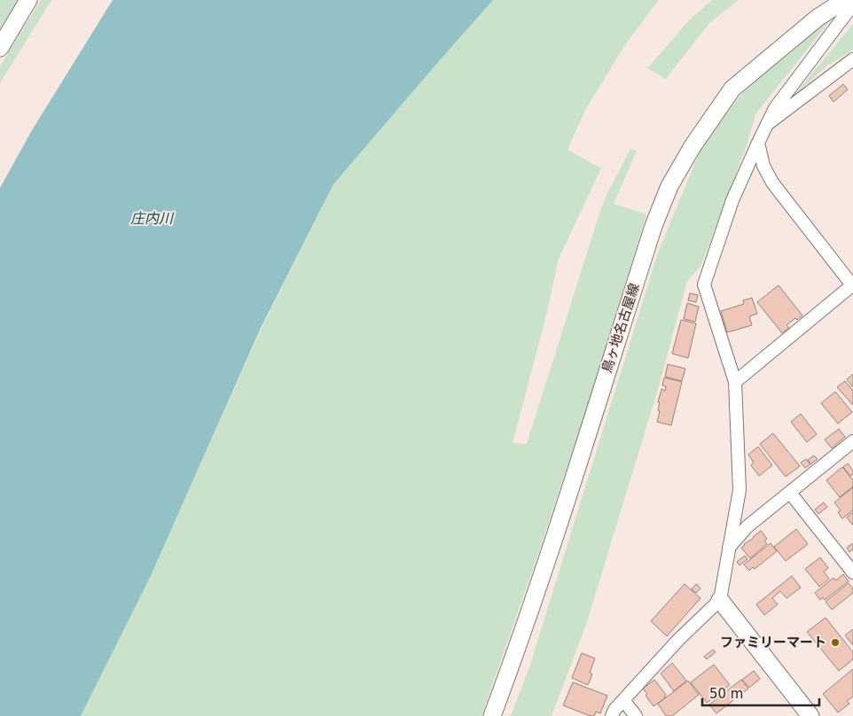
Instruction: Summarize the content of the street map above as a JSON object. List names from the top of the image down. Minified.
{"streets":{"main road":["鳥ヶ地名古屋線"]},"water":["庄内川"],"places":["ファミリーマート"],"scale_bar":"50 m"}
